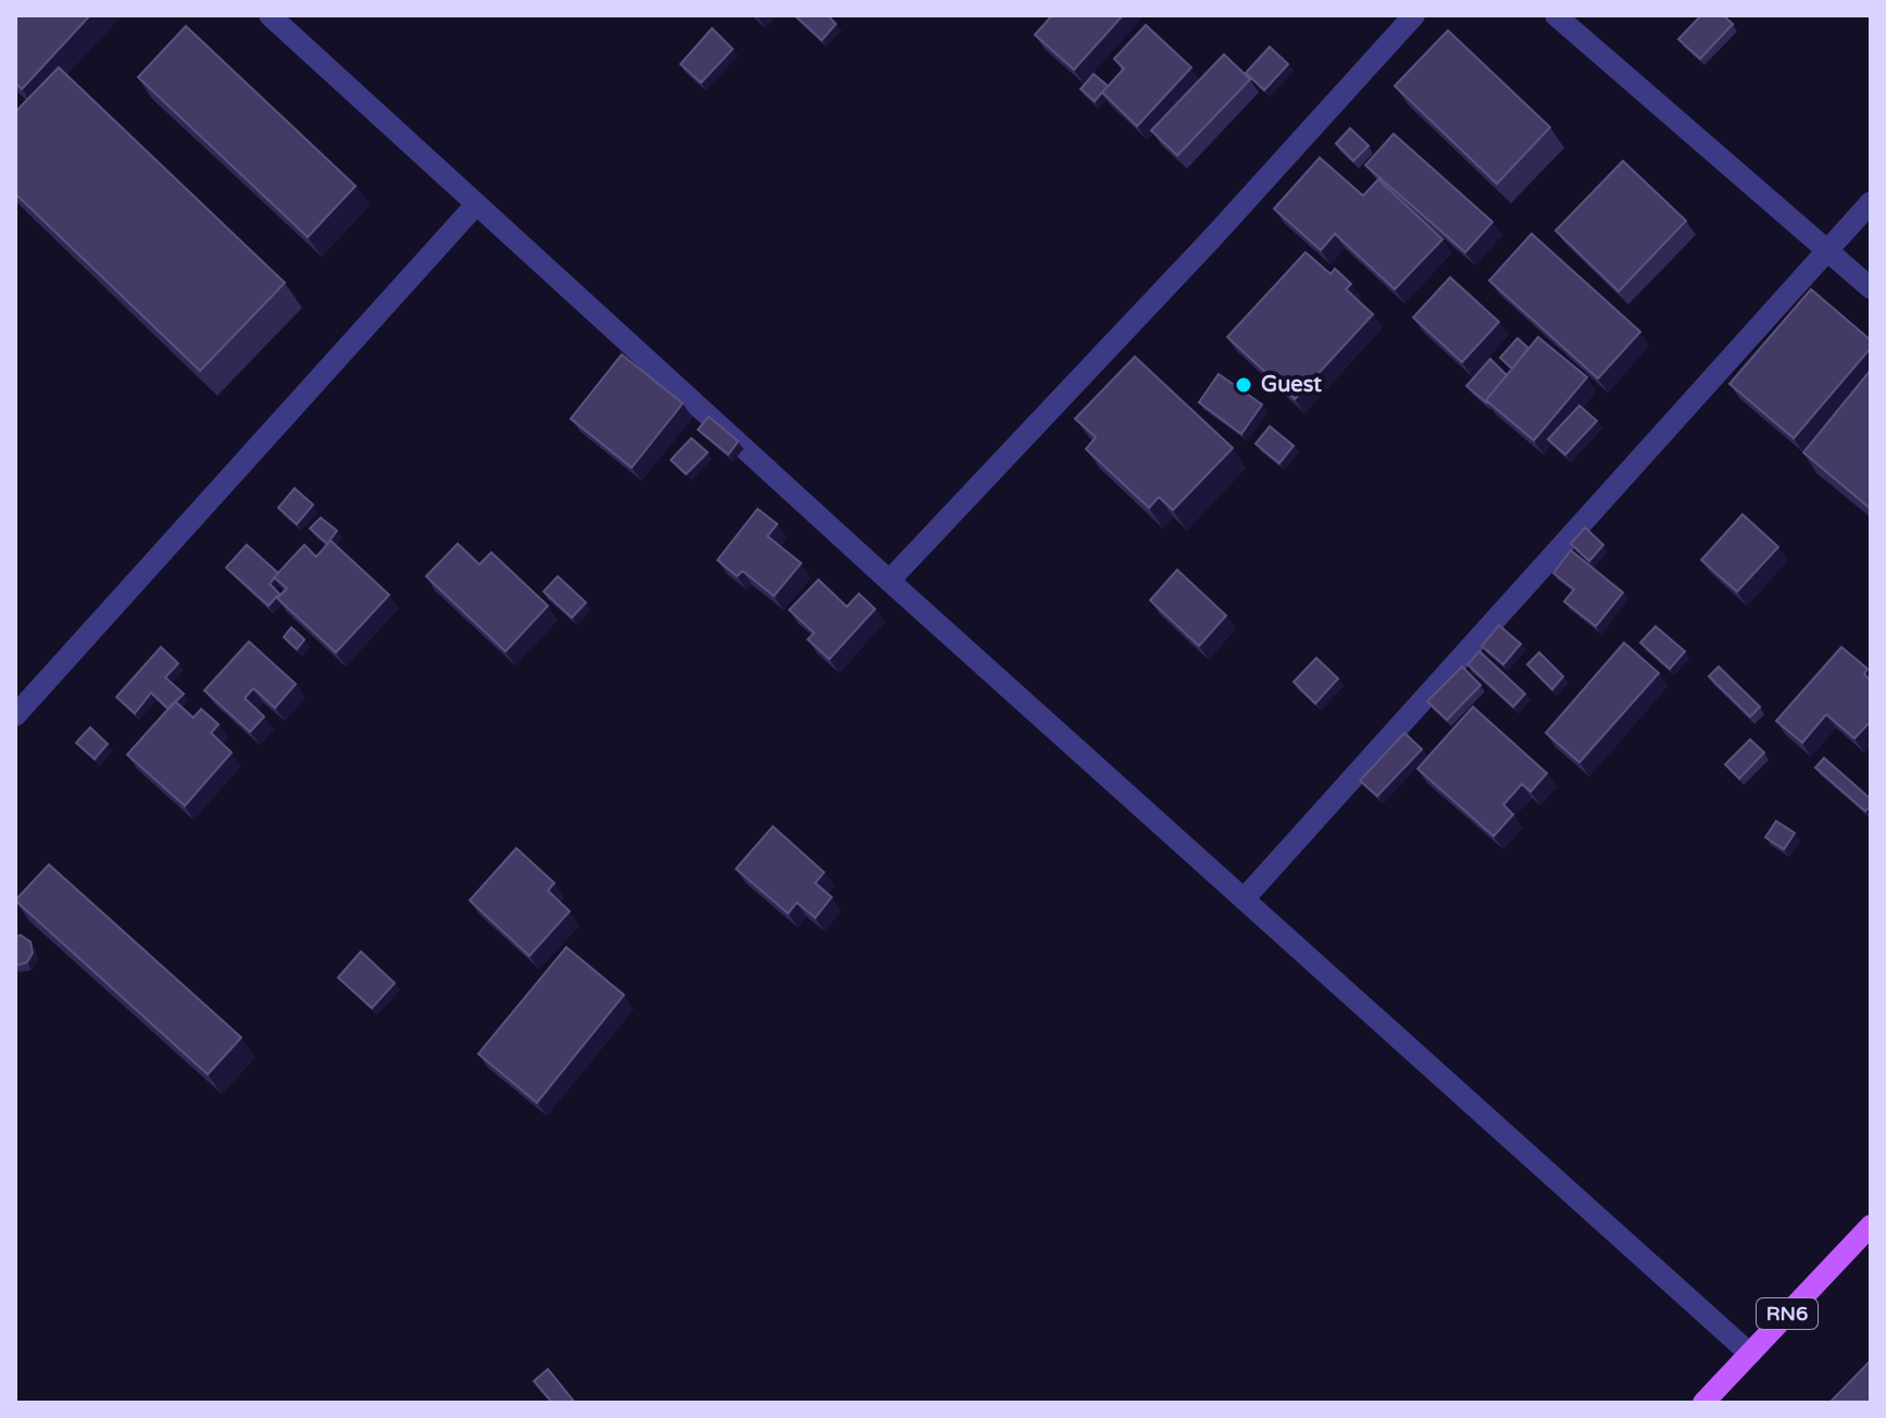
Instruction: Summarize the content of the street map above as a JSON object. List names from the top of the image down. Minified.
{"streets":{"main road":["RN6"]},"places":["Guest"]}
